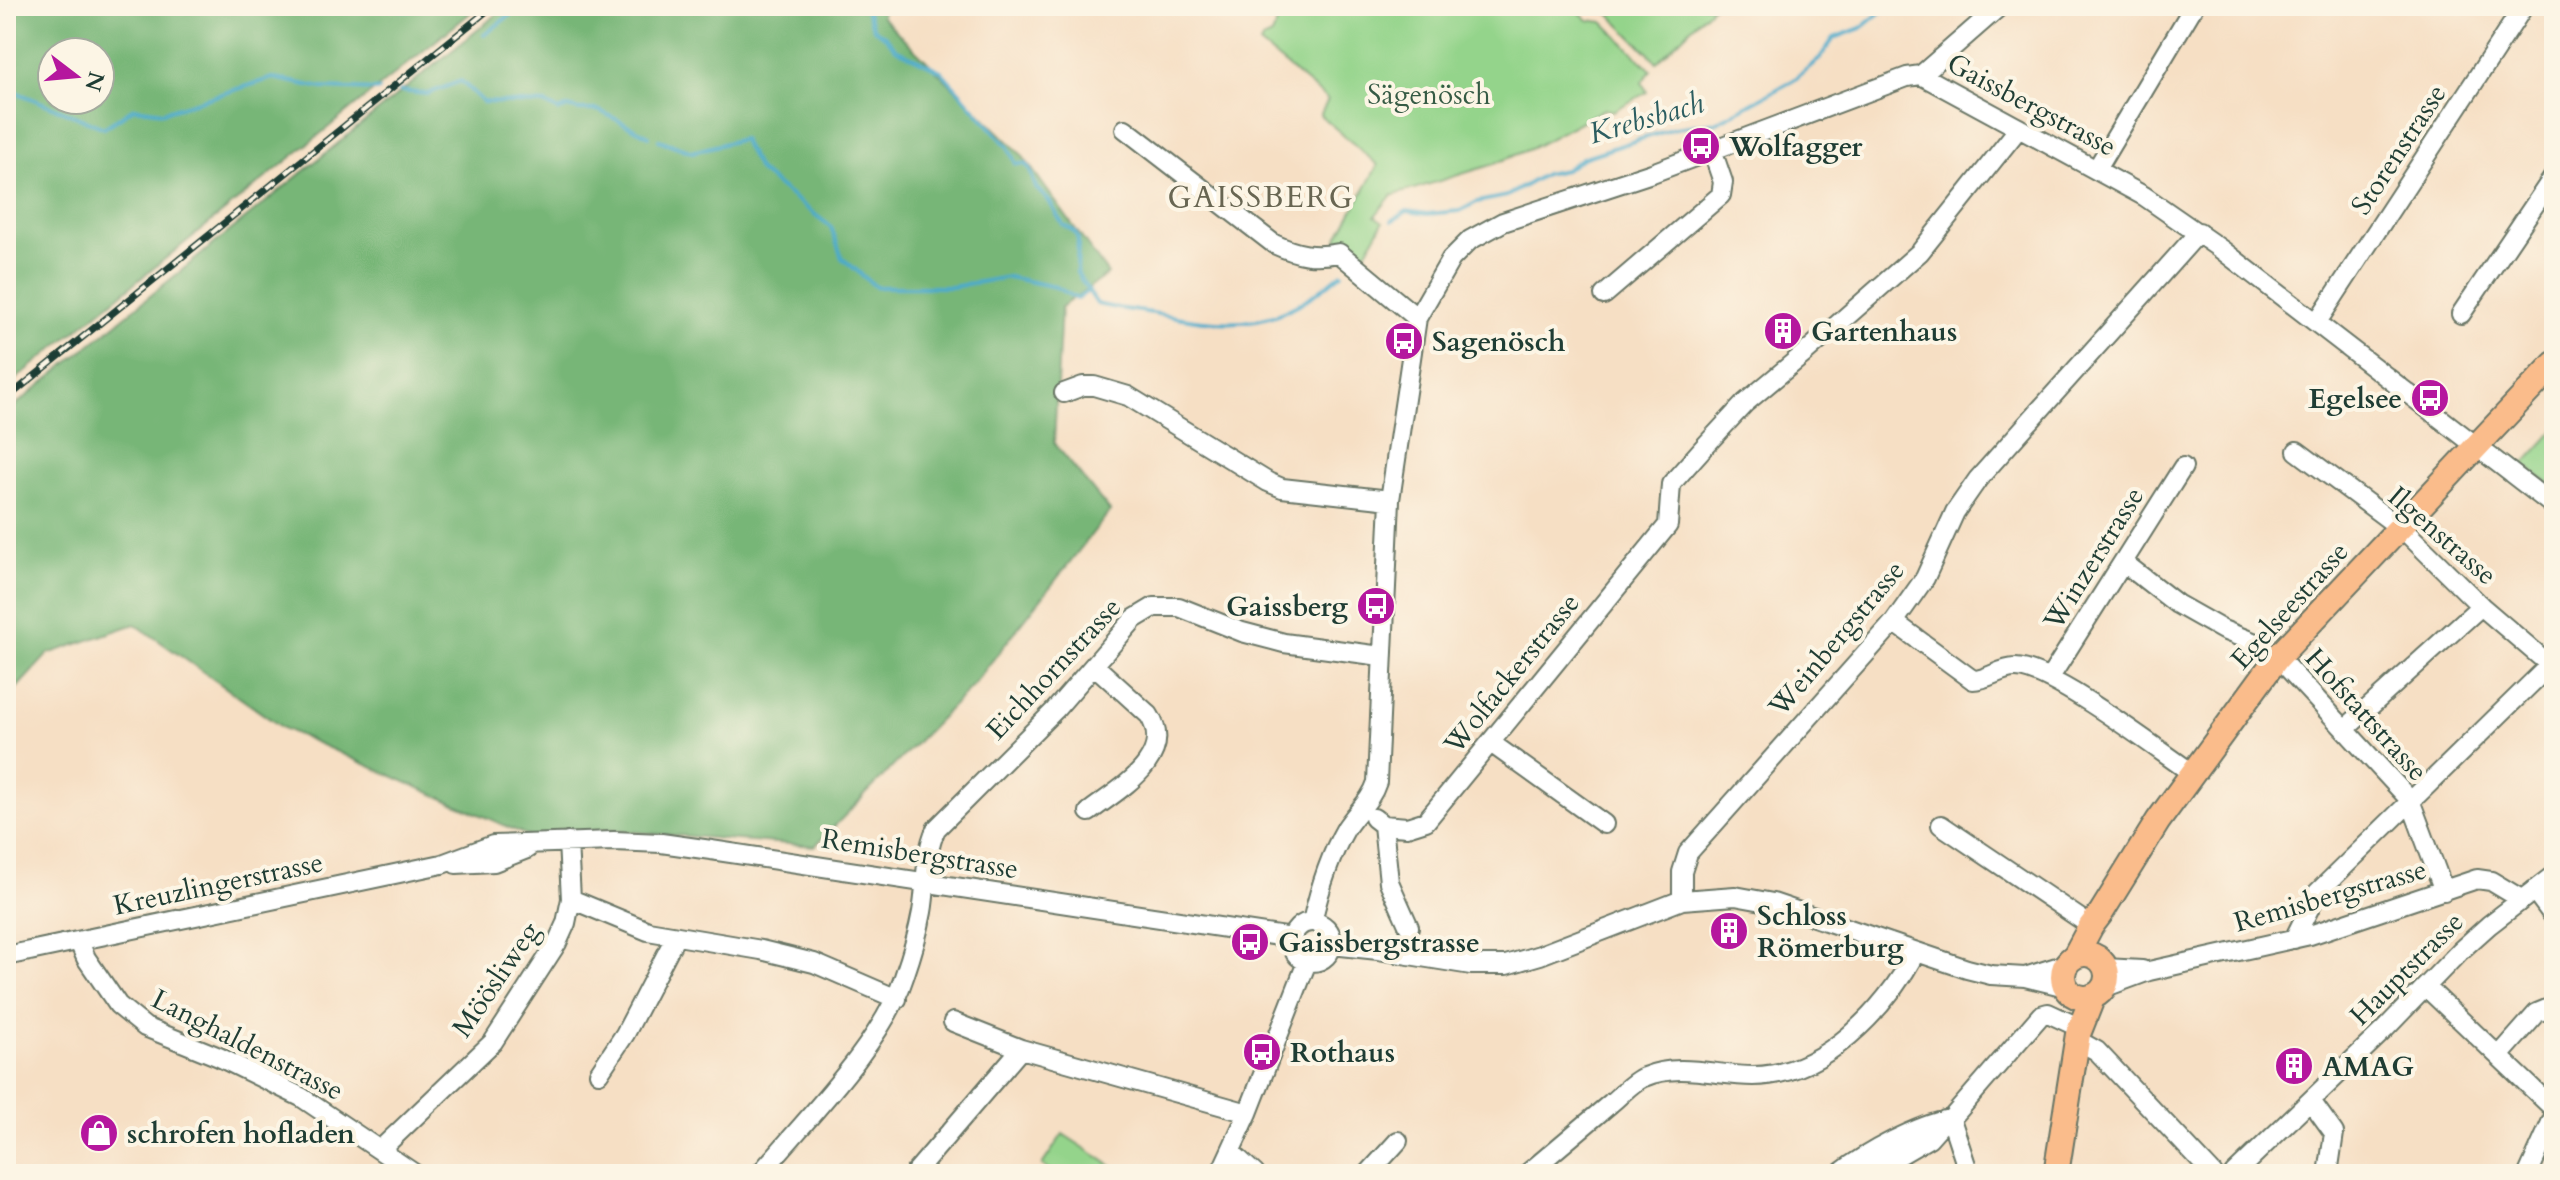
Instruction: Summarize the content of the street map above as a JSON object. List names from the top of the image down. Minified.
{"streets":{"main road":["Egelseestrasse"],"street":["Gaissbergstrasse","Storenstrasse","Ilgenstrasse","Winzerstrasse","Weinbergstrasse","Eichhornstrasse","Wolfackerstrasse","Hofstattstrasse","Remisbergstrasse","Kreuzlingerstrasse","Hauptstrasse","Möösliweg","Langhaldenstrasse"]},"crossings":[["Gaissbergstrasse","Storenstrasse"],["Gaissbergstrasse","Egelseestrasse"],["Gaissbergstrasse","Weinbergstrasse"],["Gaissbergstrasse","Eichhornstrasse"],["Gaissbergstrasse","Wolfackerstrasse"],["Gaissbergstrasse","Remisbergstrasse"],["Ilgenstrasse","Egelseestrasse"],["Winzerstrasse","Hofstattstrasse"],["Egelseestrasse","Hofstattstrasse"],["Egelseestrasse","Remisbergstrasse"],["Eichhornstrasse","Remisbergstrasse"],["Hofstattstrasse","Remisbergstrasse"],["Remisbergstrasse","Kreuzlingerstrasse"],["Remisbergstrasse","Hauptstrasse"],["Remisbergstrasse","Möösliweg"],["Kreuzlingerstrasse","Langhaldenstrasse"],["Möösliweg","Langhaldenstrasse"]],"districts":["GAISSBERG"],"water":["Krebsbach"],"parks":["Sägenösch"],"places":{"bus stop":["Wolfagger","Sagenösch","Egelsee","Gaissberg","Gaissbergstrasse","Rothaus"],"building":["Gartenhaus","Schloss Römerburg","AMAG"],"shop":["schrofen hofladen"]},"north":"right"}
